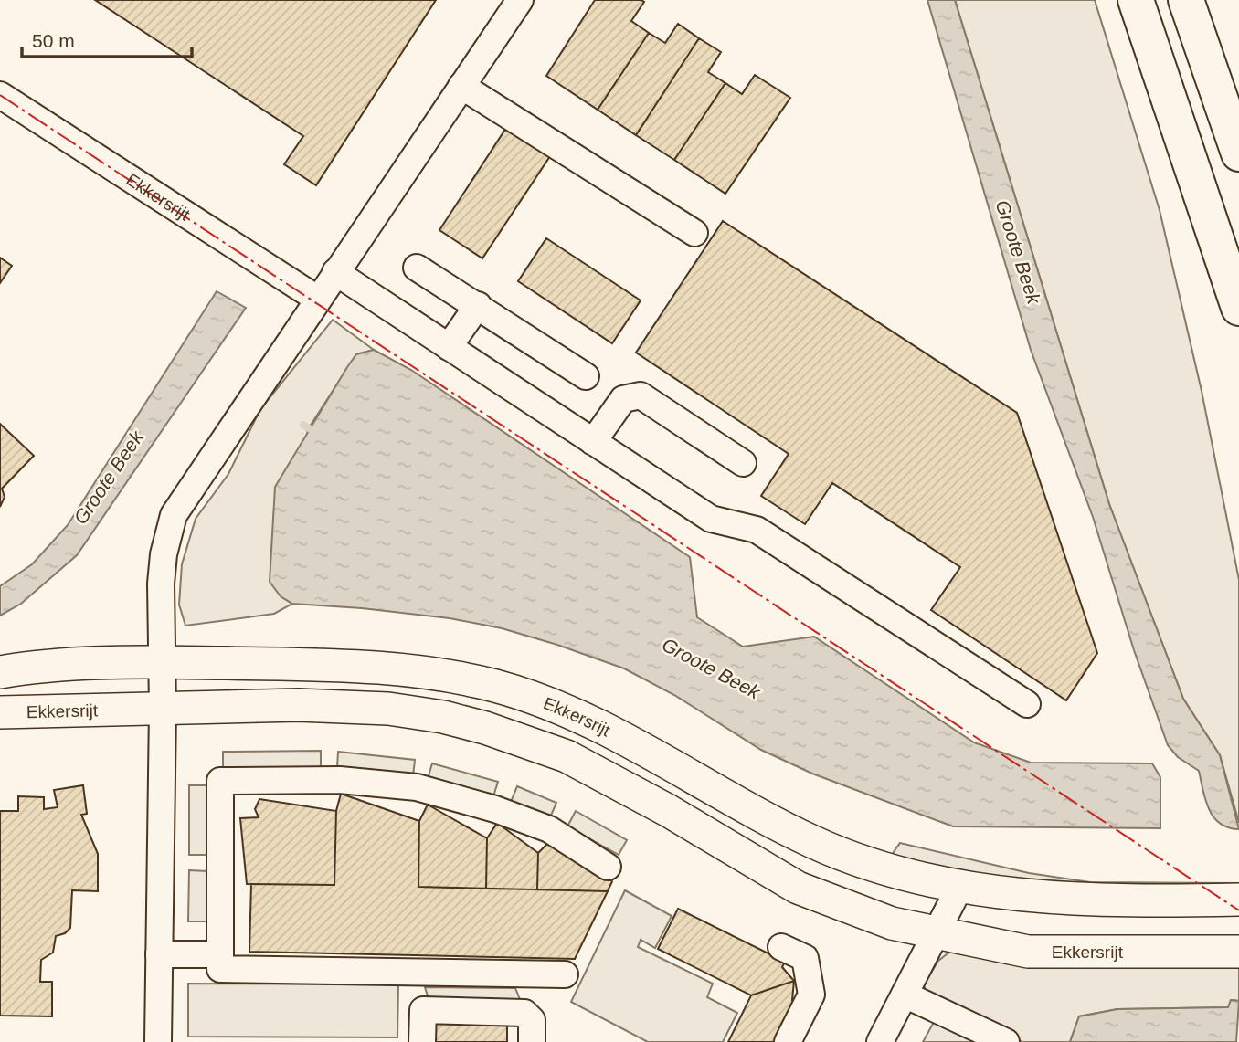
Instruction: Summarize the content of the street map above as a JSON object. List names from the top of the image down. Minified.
{"streets":{"main road":["Ekkersrijt"]},"water":["Groote Beek"],"scale_bar":"50 m"}
